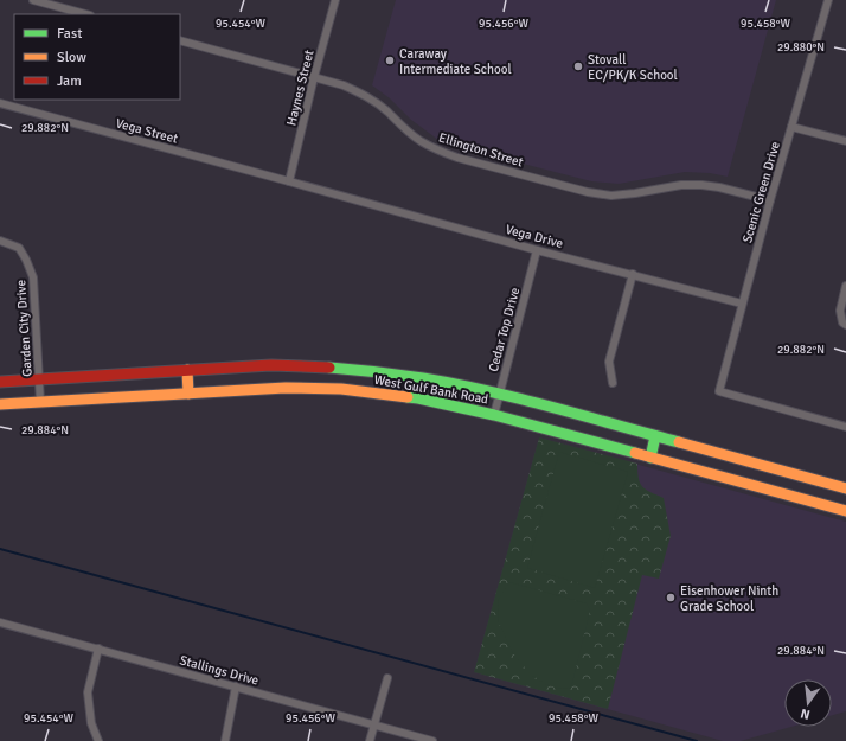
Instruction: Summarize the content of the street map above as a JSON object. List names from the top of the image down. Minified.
{"streets":{"main road":["West Gulf Bank Road"],"street":["Haynes Street","Vega Street","Ellington Street","Scenic Green Drive","Vega Drive","Garden City Drive","Cedar Top Drive","Stallings Drive"]},"crossings":[["Haynes Street","Vega Street"],["Haynes Street","Ellington Street"],["Vega Street","Vega Drive"],["Ellington Street","Scenic Green Drive"],["Scenic Green Drive","Vega Drive"],["Vega Drive","Cedar Top Drive"],["Garden City Drive","West Gulf Bank Road"],["Cedar Top Drive","West Gulf Bank Road"]],"places":["Caraway Intermediate School","Stovall EC/PK/K School","Eisenhower Ninth Grade School"],"legend":["Fast","Slow","Jam"],"north":"bottom","coordinates":["95.454°W","95.456°W","95.458°W","29.880°N","29.882°N","29.884°N"]}
